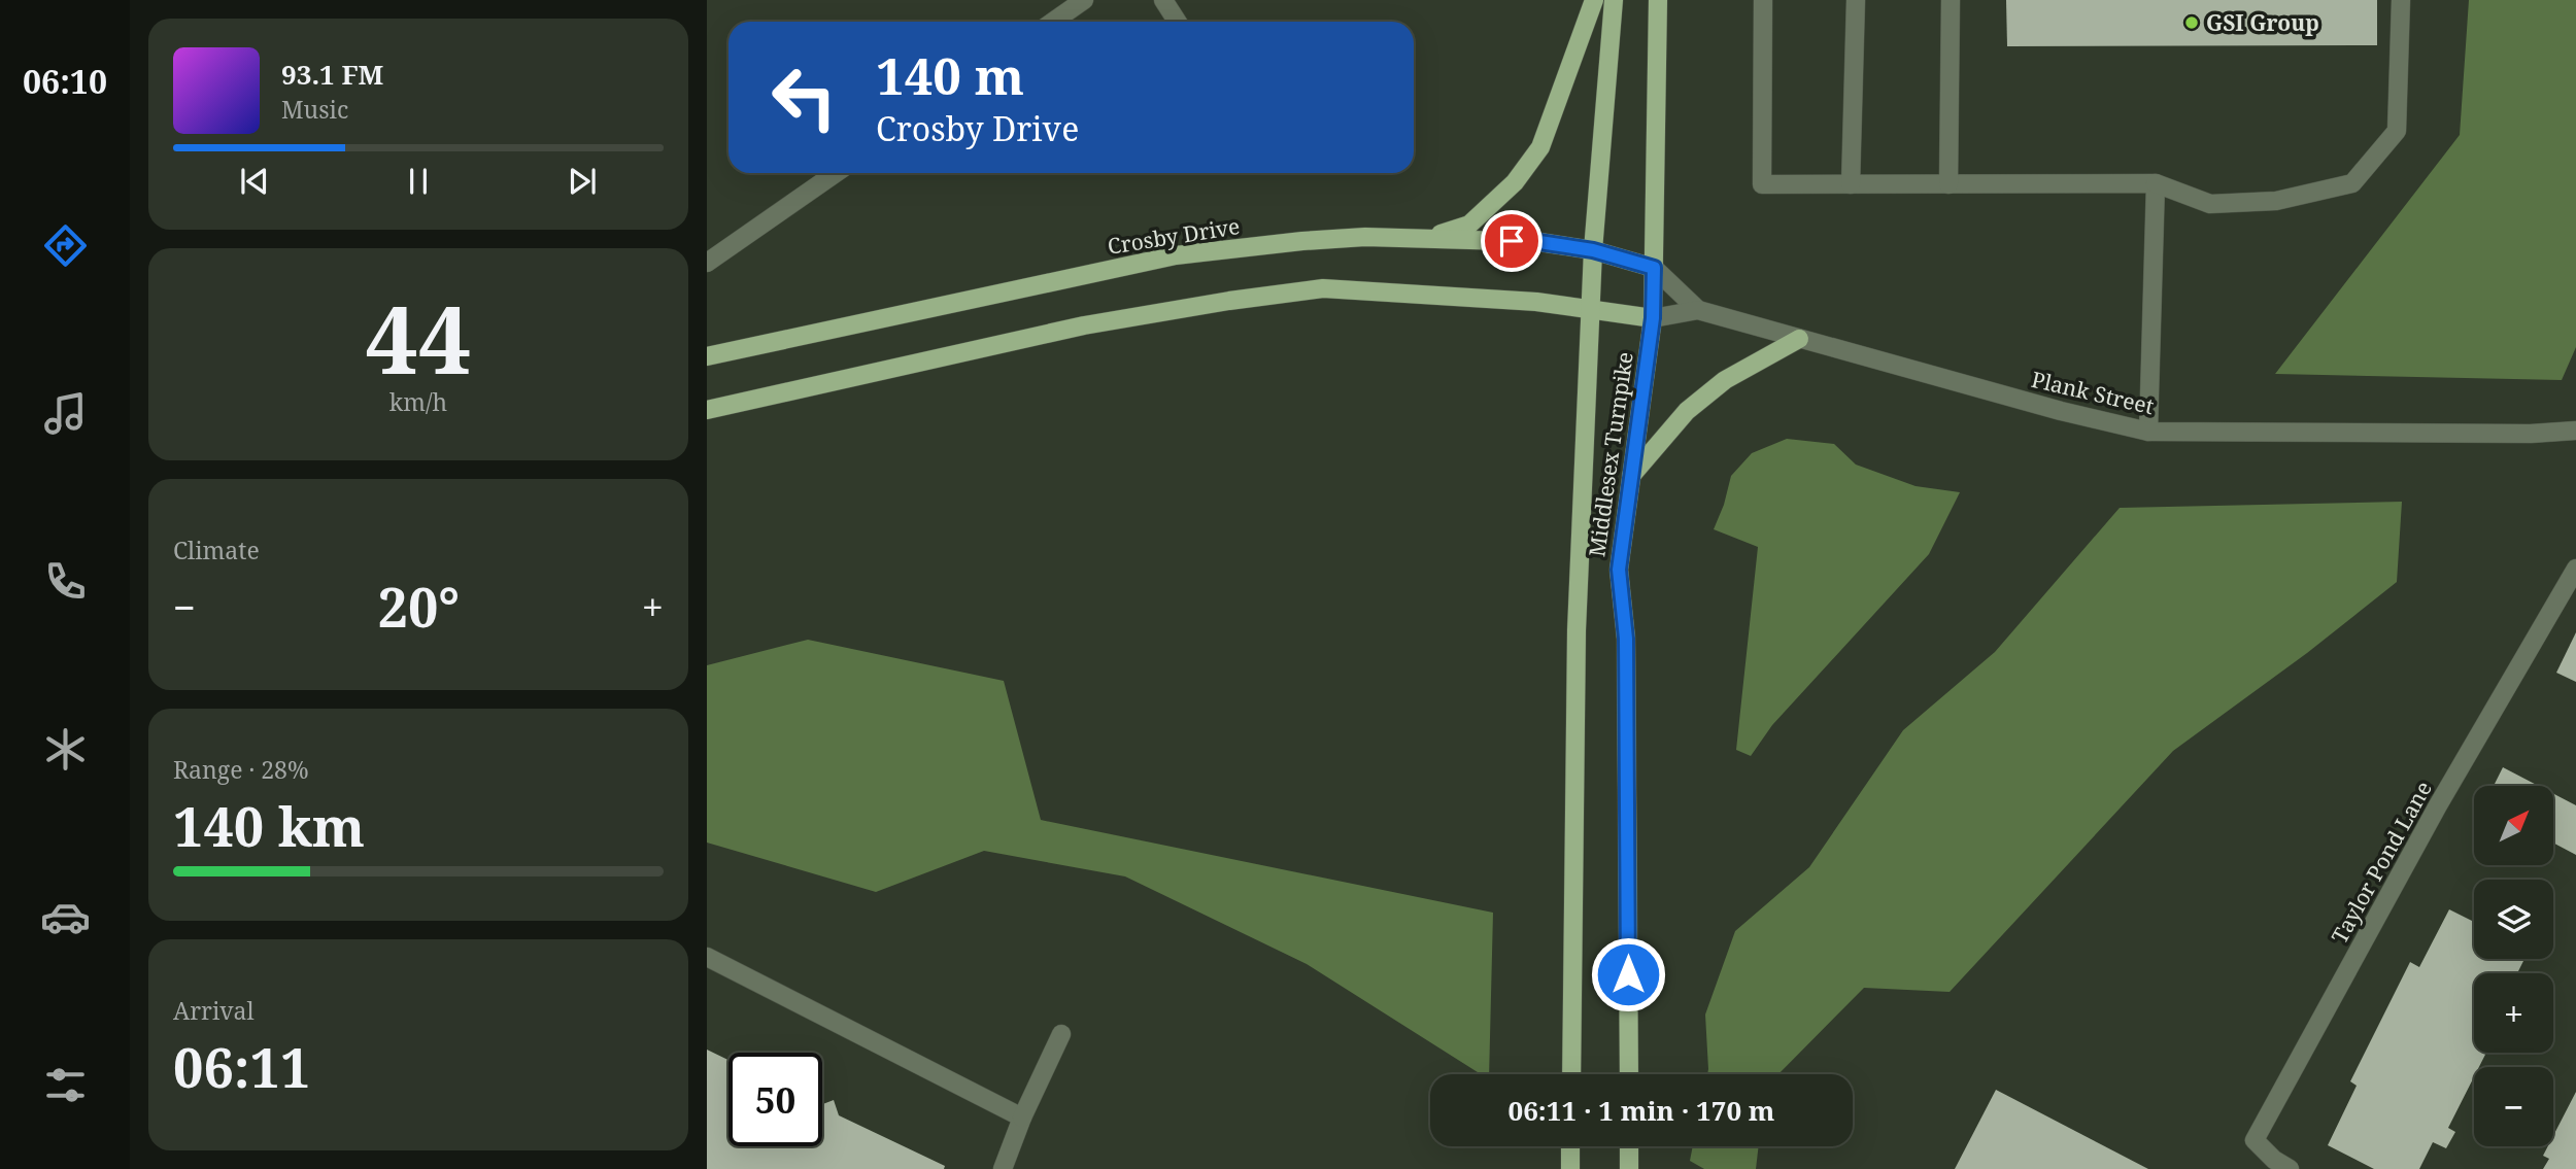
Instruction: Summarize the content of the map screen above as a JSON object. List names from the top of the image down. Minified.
{"streets":{"main road":["Crosby Drive","Middlesex Turnpike"],"street":["Plank Street","Taylor Pond Lane"]},"crossings":[["Crosby Drive","Plank Street"],["Crosby Drive","Middlesex Turnpike"],["Plank Street","Middlesex Turnpike"]],"places":["GSI Group"],"north":"top right","page":{"tabs":"06:10","turn":["140 m","Crosby Drive"],"song":["93.1 FM","Music"],"tile":[["44","km/h"],"Climate",["Range · 28%","140 km"],["Arrival","06:11"]],"heat":["−","20°","+"],"map_buttons":["+","−"],"limit":"50","trip":"06:11 · 1 min · 170 m"}}
